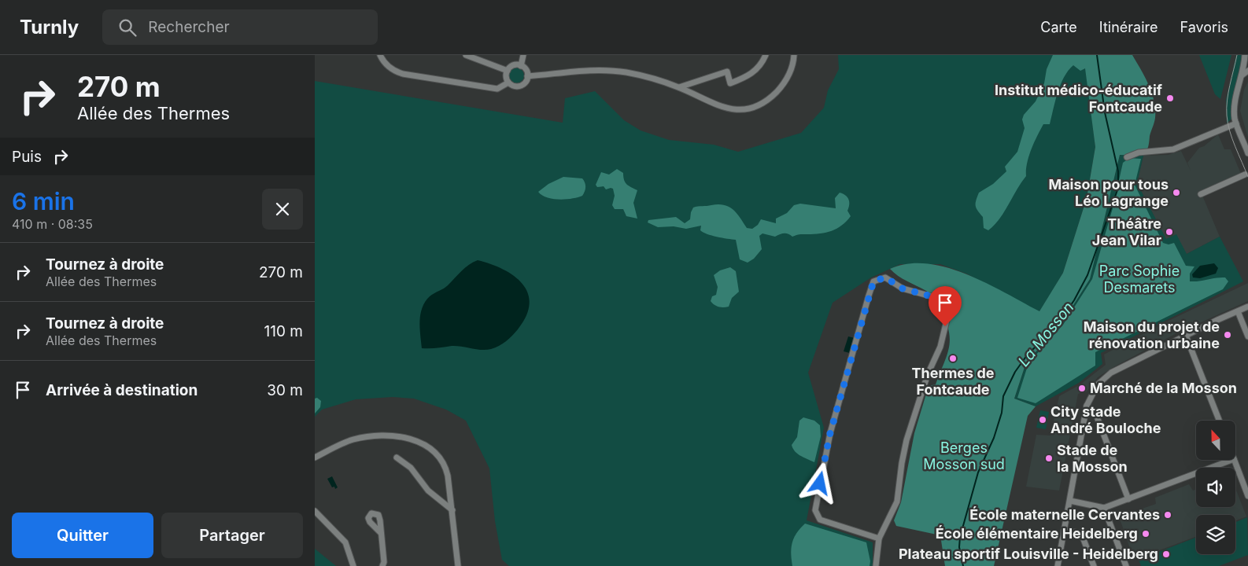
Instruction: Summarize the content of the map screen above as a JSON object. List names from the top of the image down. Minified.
{"water":["La Mosson"],"parks":["Parc Sophie Desmarets","Berges Mosson sud"],"places":["Institut médico-éducatif Fontcaude","Maison pour tous Léo Lagrange","Théâtre Jean Vilar","Maison du projet de rénovation urbaine","Thermes de Fontcaude","Marché de la Mosson","City stade André Bouloche","Stade de la Mosson","École maternelle Cervantes","École élémentaire Heidelberg","Plateau sportif Louisville - Heidelberg"],"north":"top","page":{"header":"Turnly","search":"Rechercher","nav":["Carte","Itinéraire","Favoris"],"turn":["270 m","Allée des Thermes"],"then":"Puis","heading":["6 min","410 m · 08:35"],"list":[{"name":"Tournez à droite","note":"Allée des Thermes","value":"270 m"},{"name":"Tournez à droite","note":"Allée des Thermes","value":"110 m"},{"name":"Arrivée à destination","value":"30 m"}],"buttons":["Quitter","Partager"]}}
